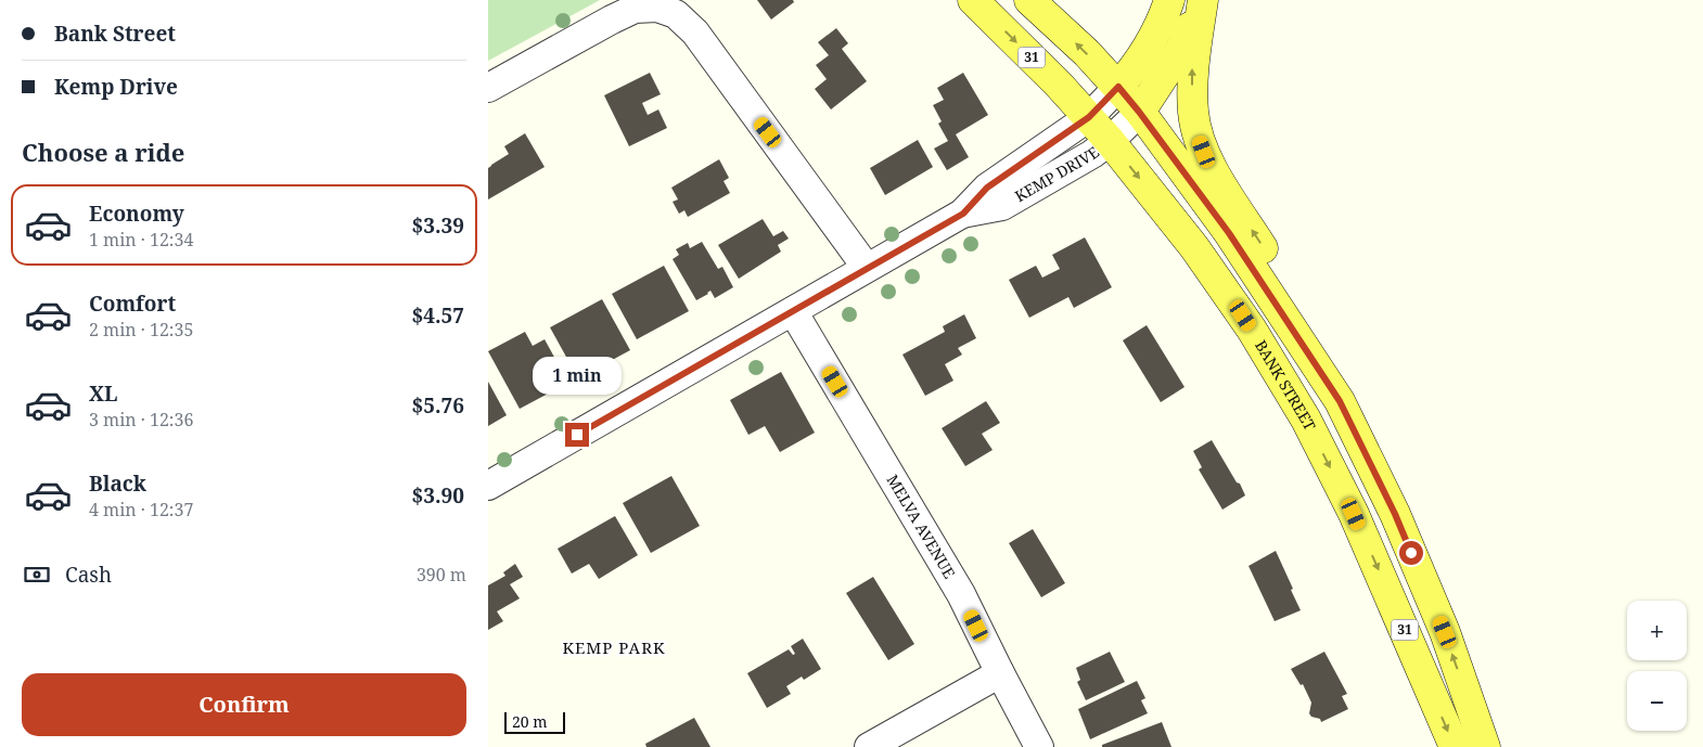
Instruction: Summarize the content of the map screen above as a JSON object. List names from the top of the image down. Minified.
{"streets":{"main road":["31","BANK STREET"],"street":["KEMP DRIVE","MELVA AVENUE"]},"crossings":[["31","KEMP DRIVE"],["KEMP DRIVE","BANK STREET"],["KEMP DRIVE","MELVA AVENUE"]],"districts":["KEMP PARK"],"scale_bar":"20 m","page":{"banner":["Bank Street","Kemp Drive"],"heading":"Choose a ride","list":[{"name":"Economy","note":"1 min · 12:34","value":"$3.39"},{"name":"Comfort","note":"2 min · 12:35","value":"$4.57"},{"name":"XL","note":"3 min · 12:36","value":"$5.76"},{"name":"Black","note":"4 min · 12:37","value":"$3.90"}],"bubble":"1 min","pay":["Cash","390 m"],"map_buttons":["+","−"],"buttons":"Confirm","scale":"20 m"}}
